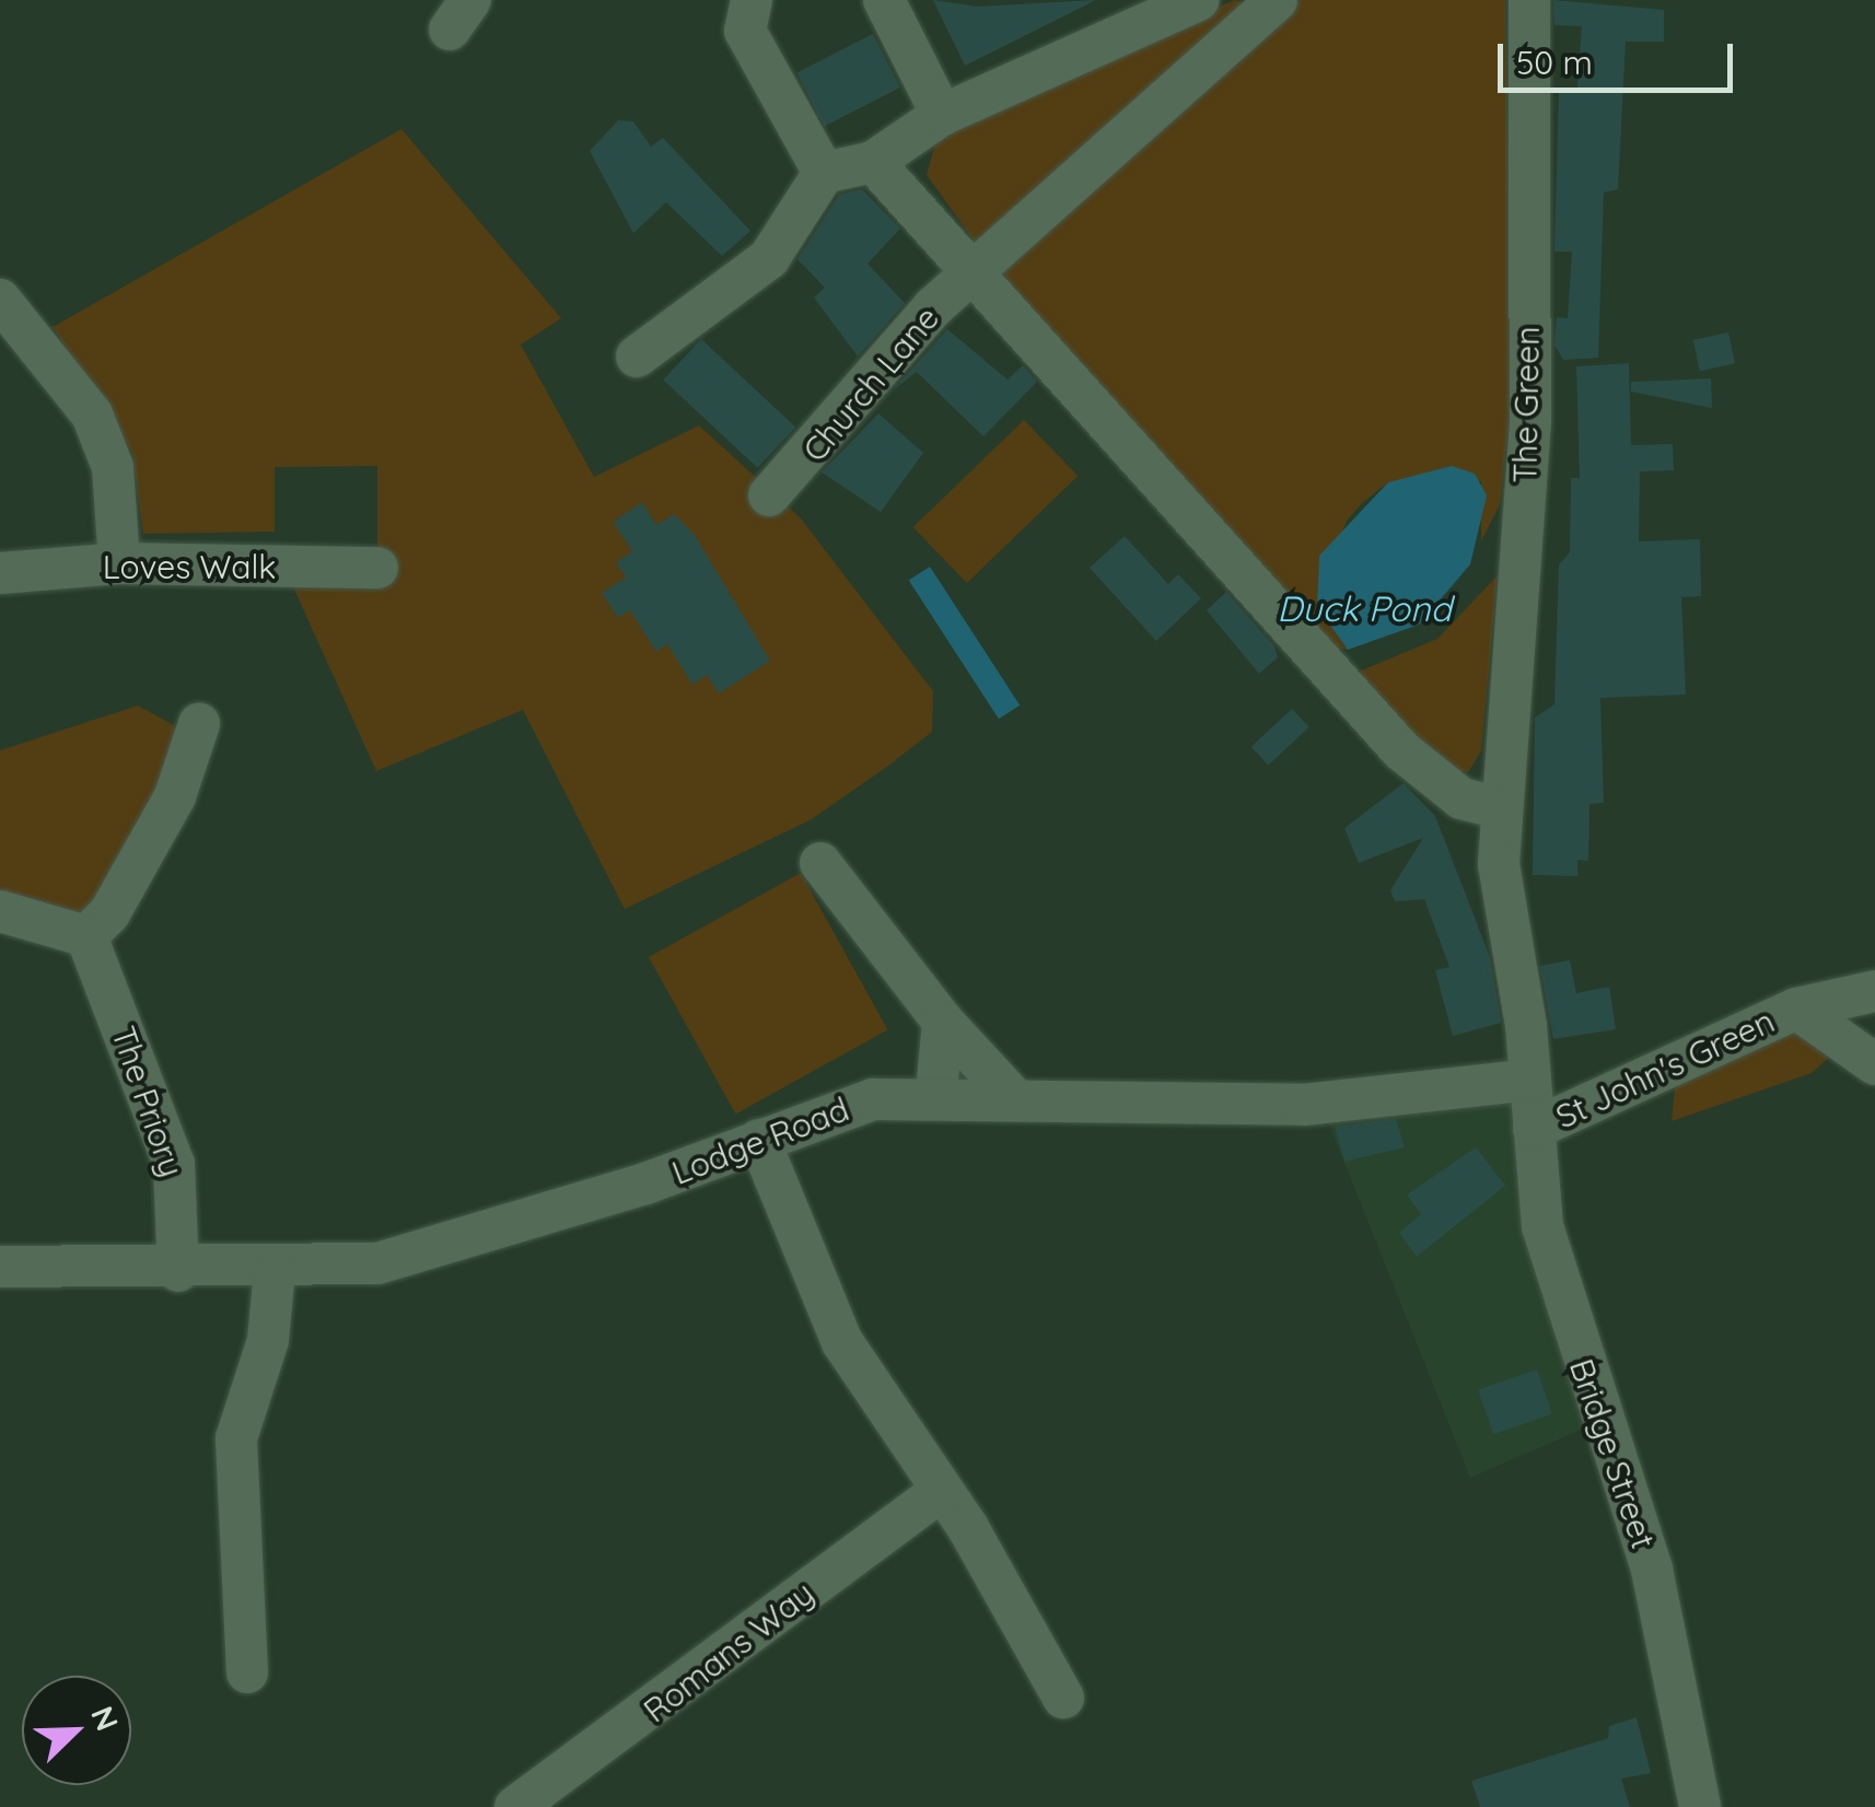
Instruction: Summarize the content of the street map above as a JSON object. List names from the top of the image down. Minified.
{"streets":{"street":["Church Lane","The Green","Loves Walk","St John's Green","The Priory","Lodge Road","Bridge Street","Romans Way"]},"crossings":[["The Green","St John's Green"],["The Green","Lodge Road"],["The Green","Bridge Street"],["St John's Green","Lodge Road"],["St John's Green","Bridge Street"],["The Priory","Lodge Road"],["Lodge Road","Bridge Street"]],"water":["Duck Pond"],"scale_bar":"50 m","north":"top right"}
